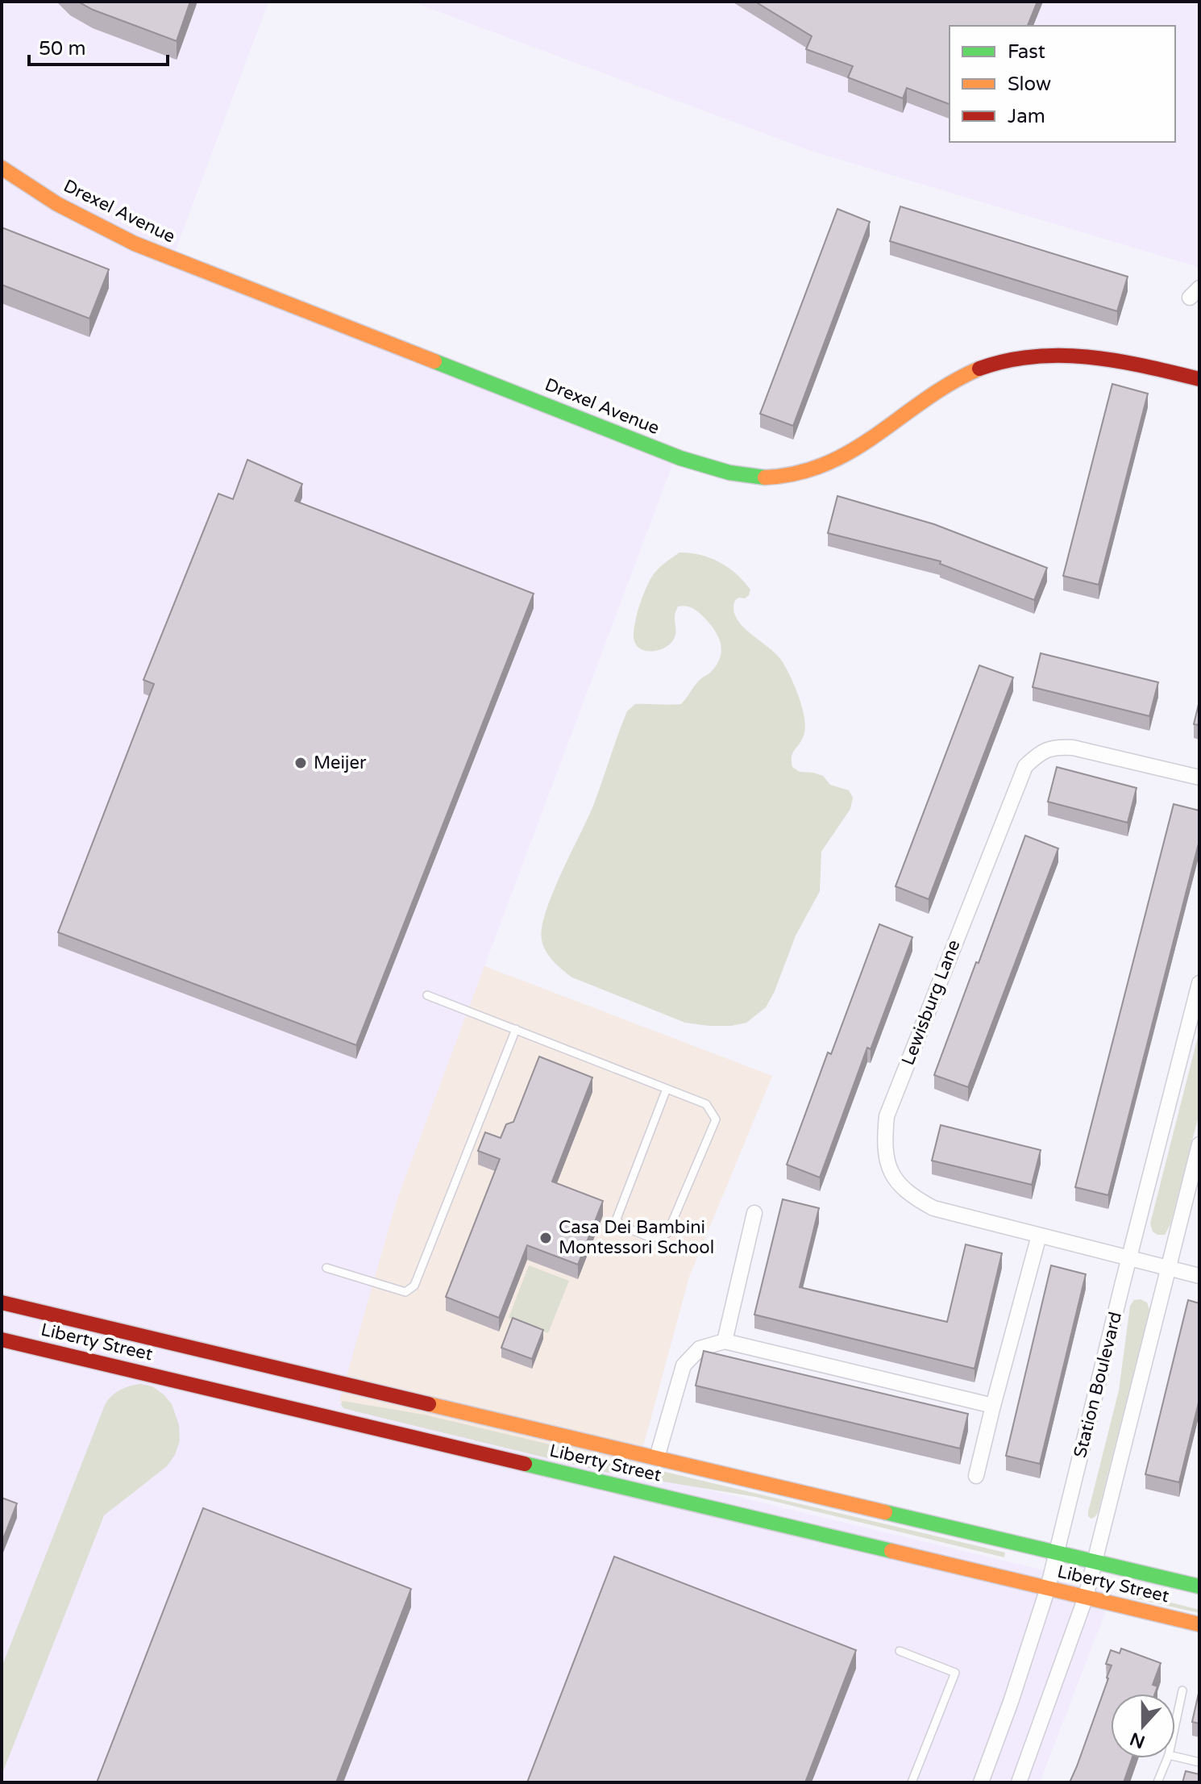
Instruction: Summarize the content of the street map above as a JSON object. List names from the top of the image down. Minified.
{"streets":{"street":["Drexel Avenue","Lewisburg Lane","Liberty Street","Station Boulevard"]},"crossings":[["Lewisburg Lane","Station Boulevard"],["Liberty Street","Station Boulevard"]],"places":["Meijer","Casa Dei Bambini Montessori School"],"legend":["Fast","Slow","Jam"],"scale_bar":"50 m","north":"bottom"}
